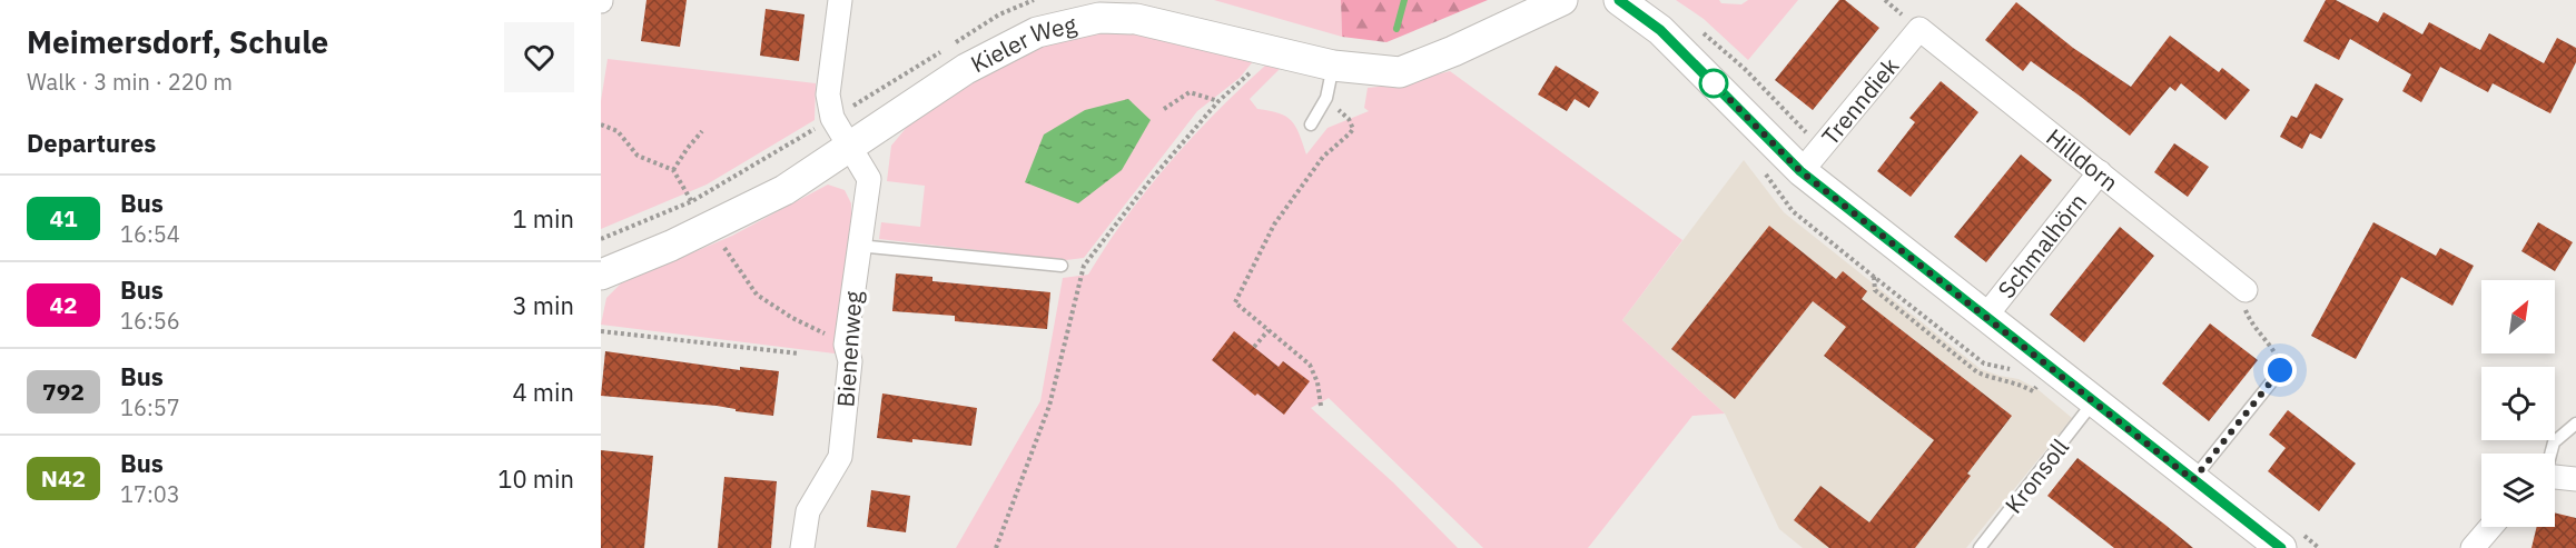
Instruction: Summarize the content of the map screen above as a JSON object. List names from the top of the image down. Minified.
{"streets":{"street":["Kieler Weg","Trenndiek","Hilldorn","Schmalhörn","Bienenweg"],"lane":["Kronsoll"]},"crossings":[["Kieler Weg","Bienenweg"],["Trenndiek","Hilldorn"],["Hilldorn","Schmalhörn"]],"lines":["bus line 41"],"north":"top right","page":{"heading":[["Meimersdorf, Schule","Walk · 3 min · 220 m"],"Departures"],"list":[{"mark":"41","name":"Bus","note":"16:54","value":"1 min"},{"mark":"42","name":"Bus","note":"16:56","value":"3 min"},{"mark":"792","name":"Bus","note":"16:57","value":"4 min"},{"mark":"N42","name":"Bus","note":"17:03","value":"10 min"}]}}
